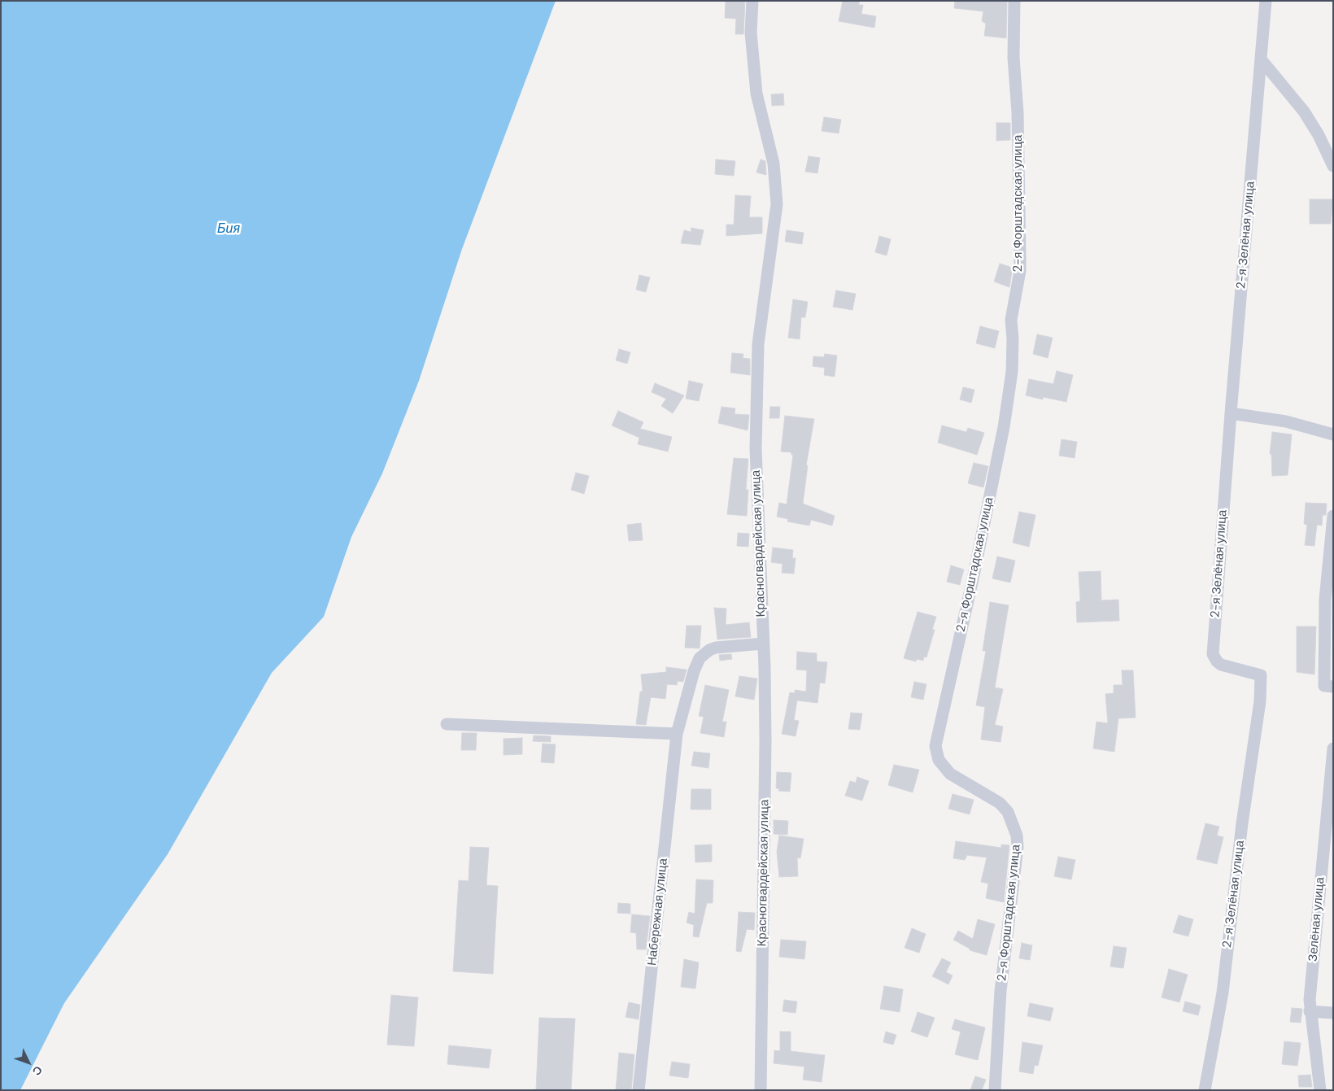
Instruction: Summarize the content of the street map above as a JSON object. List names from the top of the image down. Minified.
{"streets":{"street":["2-я Форштадская улица","2-я Зелёная улица","Красногвардейская улица","Набережная улица","Зелёная улица"]},"crossings":[["Красногвардейская улица","Набережная улица"]],"water":["Бия"],"north":"bottom right"}
